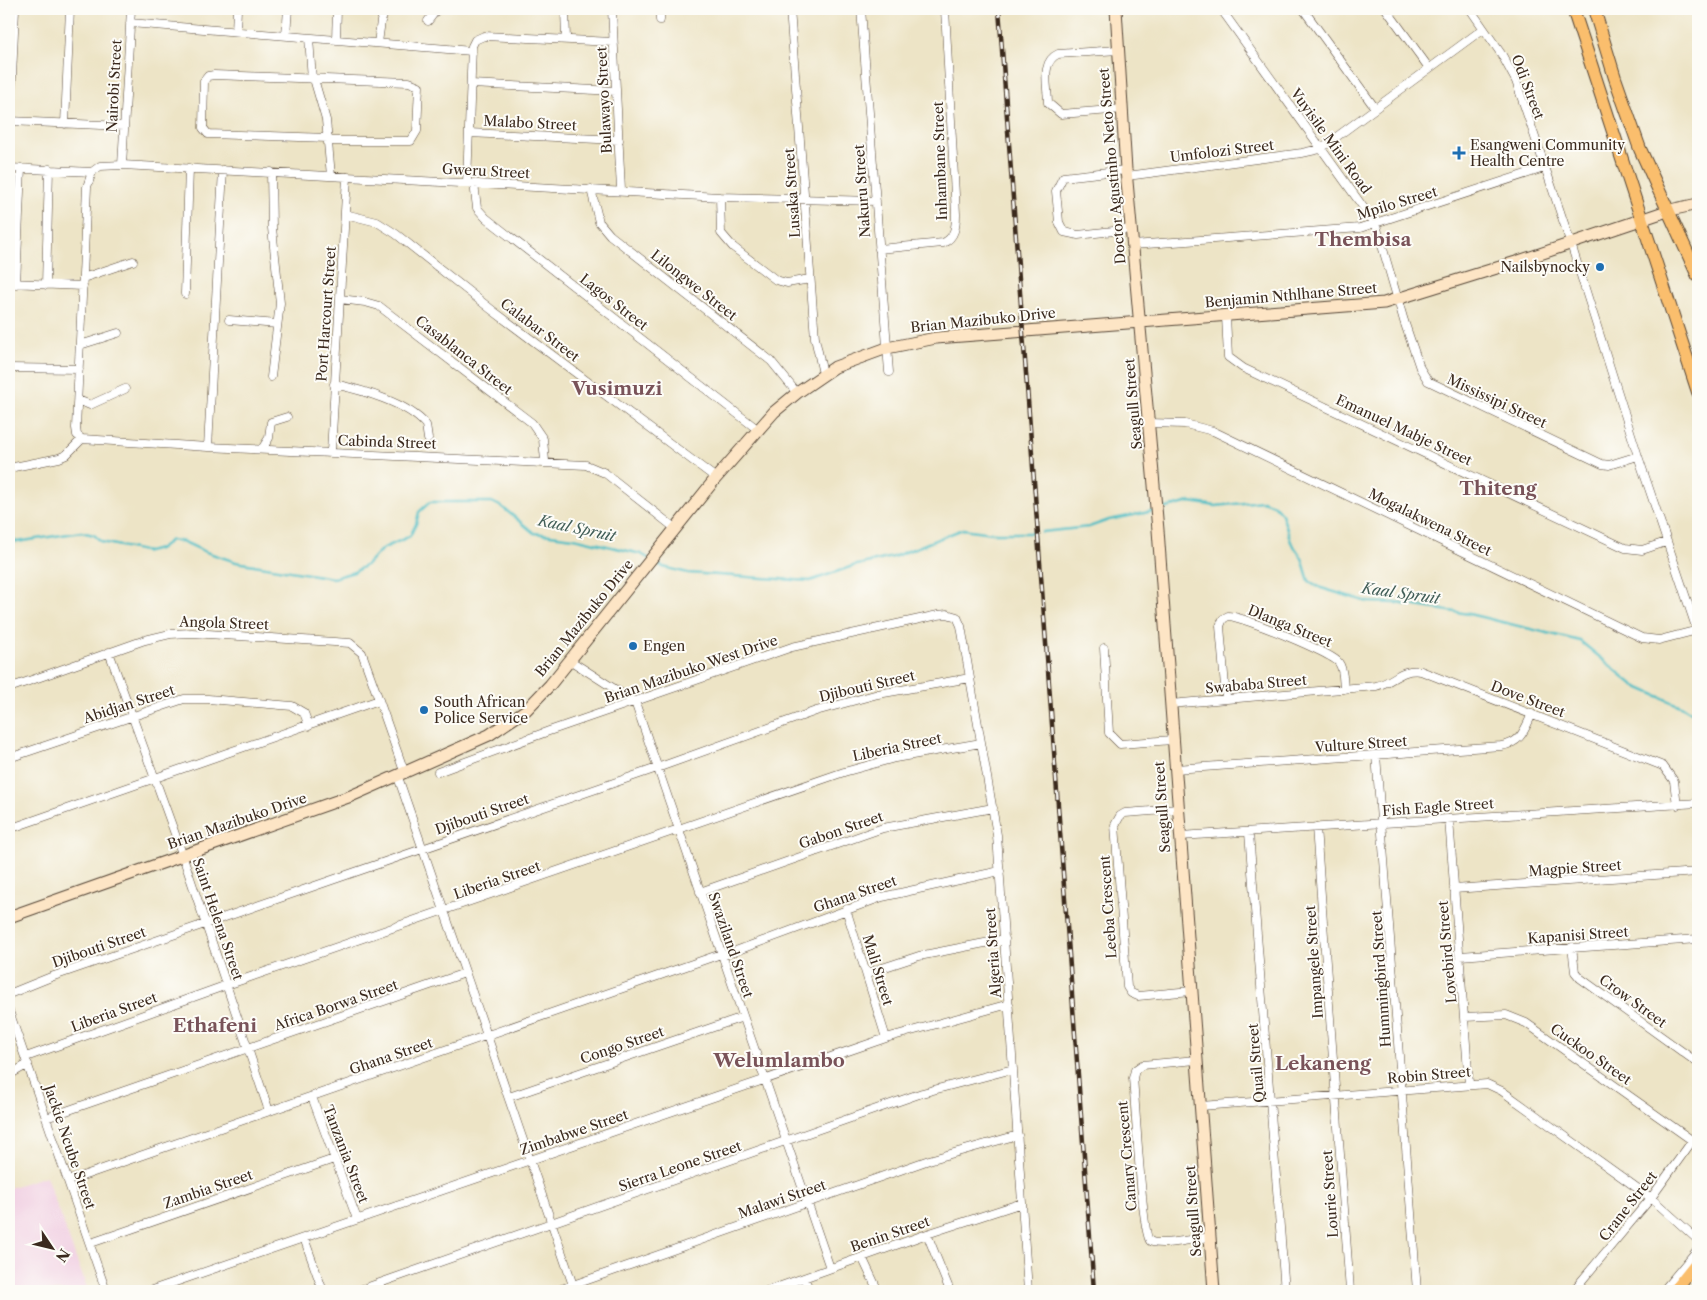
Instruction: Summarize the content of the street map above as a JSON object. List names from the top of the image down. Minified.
{"streets":{"street":["Nairobi Street","Odi Street","Bulawayo Street","Malabo Street","Vuyisile Mini Road","Umfolozi Street","Inhambane Street","Doctor Agustinho Neto Street","Gweru Street","Nakuru Street","Lusaka Street","Mpilo Street","Lilongwe Street","Benjamin Nthlhane Street","Lagos Street","Port Harcourt Street","Brian Mazibuko Drive","Calabar Street","Casablanca Street","Mississipi Street","Seagull Street","Emanuel Mabje Street","Cabinda Street","Mogalakwena Street","Angola Street","Dlanga Street","Brian Mazibuko West Drive","Swababa Street","Djibouti Street","Dove Street","Abidjan Street","Vulture Street","Liberia Street","Fish Eagle Street","Gabon Street","Magpie Street","Ghana Street","Leeba Crescent","Saint Helena Street","Kapanisi Street","Swaziland Street","Lovebird Street","Algeria Street","Impangele Street","Mali Street","Hummingbird Street","Crow Street","Africa Borwa Street","Congo Street","Cuckoo Street","Quail Street","Robin Street","Zimbabwe Street","Jackie Ncube Street","Tanzania Street","Canary Crescent","Sierra Leone Street","Zambia Street","Lourie Street","Malawi Street","Crane Street","Benin Street"]},"crossings":[["Nairobi Street","Gweru Street"],["Odi Street","Mpilo Street"],["Odi Street","Benjamin Nthlhane Street"],["Odi Street","Mississipi Street"],["Odi Street","Emanuel Mabje Street"],["Odi Street","Mogalakwena Street"],["Bulawayo Street","Malabo Street"],["Bulawayo Street","Gweru Street"],["Malabo Street","Lagos Street"],["Vuyisile Mini Road","Umfolozi Street"],["Vuyisile Mini Road","Mpilo Street"],["Vuyisile Mini Road","Benjamin Nthlhane Street"],["Vuyisile Mini Road","Mississipi Street"],["Umfolozi Street","Doctor Agustinho Neto Street"],["Inhambane Street","Nakuru Street"],["Doctor Agustinho Neto Street","Mpilo Street"],["Doctor Agustinho Neto Street","Benjamin Nthlhane Street"],["Doctor Agustinho Neto Street","Brian Mazibuko Drive"],["Doctor Agustinho Neto Street","Seagull Street"],["Gweru Street","Nakuru Street"],["Gweru Street","Lusaka Street"],["Gweru Street","Lilongwe Street"],["Gweru Street","Lagos Street"],["Gweru Street","Port Harcourt Street"],["Nakuru Street","Brian Mazibuko Drive"],["Lusaka Street","Brian Mazibuko Drive"],["Lilongwe Street","Brian Mazibuko Drive"],["Benjamin Nthlhane Street","Brian Mazibuko Drive"],["Benjamin Nthlhane Street","Mississipi Street"],["Benjamin Nthlhane Street","Seagull Street"],["Benjamin Nthlhane Street","Emanuel Mabje Street"],["Lagos Street","Brian Mazibuko Drive"],["Port Harcourt Street","Calabar Street"],["Port Harcourt Street","Casablanca Street"],["Port Harcourt Street","Cabinda Street"],["Brian Mazibuko Drive","Calabar Street"],["Brian Mazibuko Drive","Seagull Street"],["Brian Mazibuko Drive","Cabinda Street"],["Brian Mazibuko Drive","Angola Street"],["Brian Mazibuko Drive","Saint Helena Street"],["Casablanca Street","Cabinda Street"],["Seagull Street","Mogalakwena Street"],["Seagull Street","Swababa Street"],["Seagull Street","Vulture Street"],["Seagull Street","Fish Eagle Street"],["Seagull Street","Leeba Crescent"],["Seagull Street","Robin Street"],["Seagull Street","Canary Crescent"],["Angola Street","Djibouti Street"],["Angola Street","Liberia Street"],["Angola Street","Ghana Street"],["Angola Street","Saint Helena Street"],["Angola Street","Africa Borwa Street"],["Angola Street","Congo Street"],["Angola Street","Zimbabwe Street"],["Angola Street","Sierra Leone Street"],["Angola Street","Malawi Street"],["Dlanga Street","Swababa Street"],["Dlanga Street","Dove Street"],["Brian Mazibuko West Drive","Swaziland Street"],["Brian Mazibuko West Drive","Algeria Street"],["Swababa Street","Dove Street"],["Djibouti Street","Saint Helena Street"],["Djibouti Street","Swaziland Street"],["Djibouti Street","Algeria Street"],["Dove Street","Vulture Street"],["Dove Street","Fish Eagle Street"],["Abidjan Street","Saint Helena Street"],["Vulture Street","Hummingbird Street"],["Liberia Street","Saint Helena Street"],["Liberia Street","Swaziland Street"],["Liberia Street","Algeria Street"],["Liberia Street","Jackie Ncube Street"],["Fish Eagle Street","Lovebird Street"],["Fish Eagle Street","Impangele Street"],["Fish Eagle Street","Hummingbird Street"],["Fish Eagle Street","Quail Street"],["Gabon Street","Swaziland Street"],["Gabon Street","Algeria Street"],["Magpie Street","Lovebird Street"],["Ghana Street","Saint Helena Street"],["Ghana Street","Swaziland Street"],["Ghana Street","Algeria Street"],["Ghana Street","Mali Street"],["Ghana Street","Jackie Ncube Street"],["Ghana Street","Tanzania Street"],["Saint Helena Street","Africa Borwa Street"],["Kapanisi Street","Lovebird Street"],["Kapanisi Street","Crow Street"],["Swaziland Street","Congo Street"],["Swaziland Street","Zimbabwe Street"],["Swaziland Street","Sierra Leone Street"],["Swaziland Street","Malawi Street"],["Swaziland Street","Benin Street"],["Lovebird Street","Cuckoo Street"],["Lovebird Street","Robin Street"],["Algeria Street","Zimbabwe Street"],["Algeria Street","Sierra Leone Street"],["Algeria Street","Malawi Street"],["Algeria Street","Benin Street"],["Impangele Street","Robin Street"],["Impangele Street","Lourie Street"],["Mali Street","Zimbabwe Street"],["Hummingbird Street","Robin Street"],["Africa Borwa Street","Jackie Ncube Street"],["Cuckoo Street","Crane Street"],["Quail Street","Robin Street"],["Robin Street","Lourie Street"],["Robin Street","Crane Street"],["Zimbabwe Street","Tanzania Street"],["Jackie Ncube Street","Zambia Street"],["Tanzania Street","Zambia Street"]],"districts":["Thembisa","Vusimuzi","Thiteng","Ethafeni","Welumlambo","Lekaneng"],"water":["Kaal Spruit"],"places":{"health":["Esangweni Community Health Centre"],"other":["Nailsbynocky","Engen","South African Police Service"]},"north":"bottom right"}
